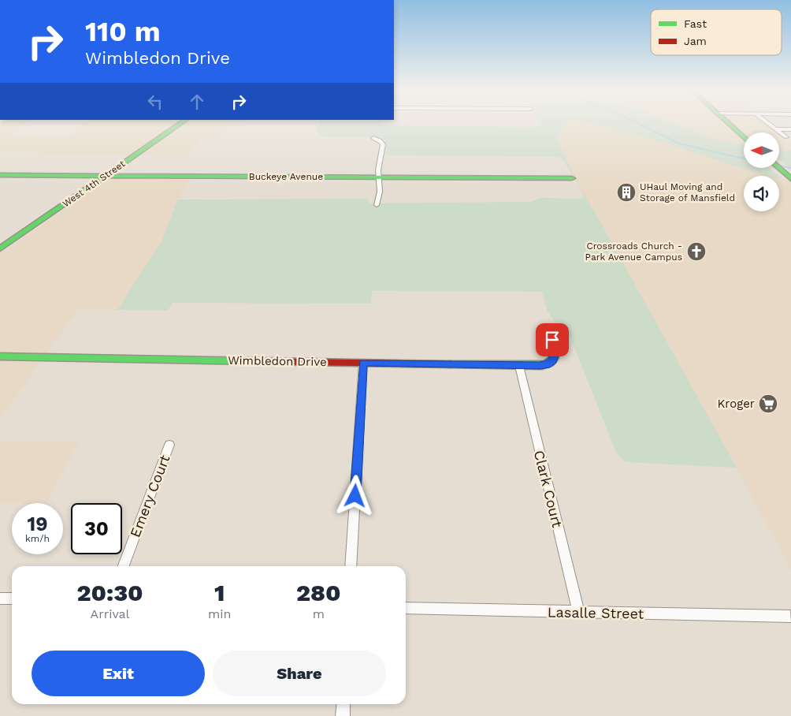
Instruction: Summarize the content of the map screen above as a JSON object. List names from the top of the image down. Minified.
{"streets":{"street":["Buckeye Avenue","West 4th Street","Wimbledon Drive","Clark Court","Emery Court","Lasalle Street"]},"crossings":[["Buckeye Avenue","West 4th Street"],["Wimbledon Drive","Clark Court"],["Clark Court","Lasalle Street"]],"places":{"building":["UHaul Moving and Storage of Mansfield"],"church":["Crossroads Church - Park Avenue Campus"],"supermarket":["Kroger"]},"legend":["Fast","Jam"],"north":"left","page":{"turn":["110 m","Wimbledon Drive"],"speed":"19 km/h","limit":"30","eta":["20:30","Arrival","1","min","280","m"],"buttons":["Exit","Share"]}}
